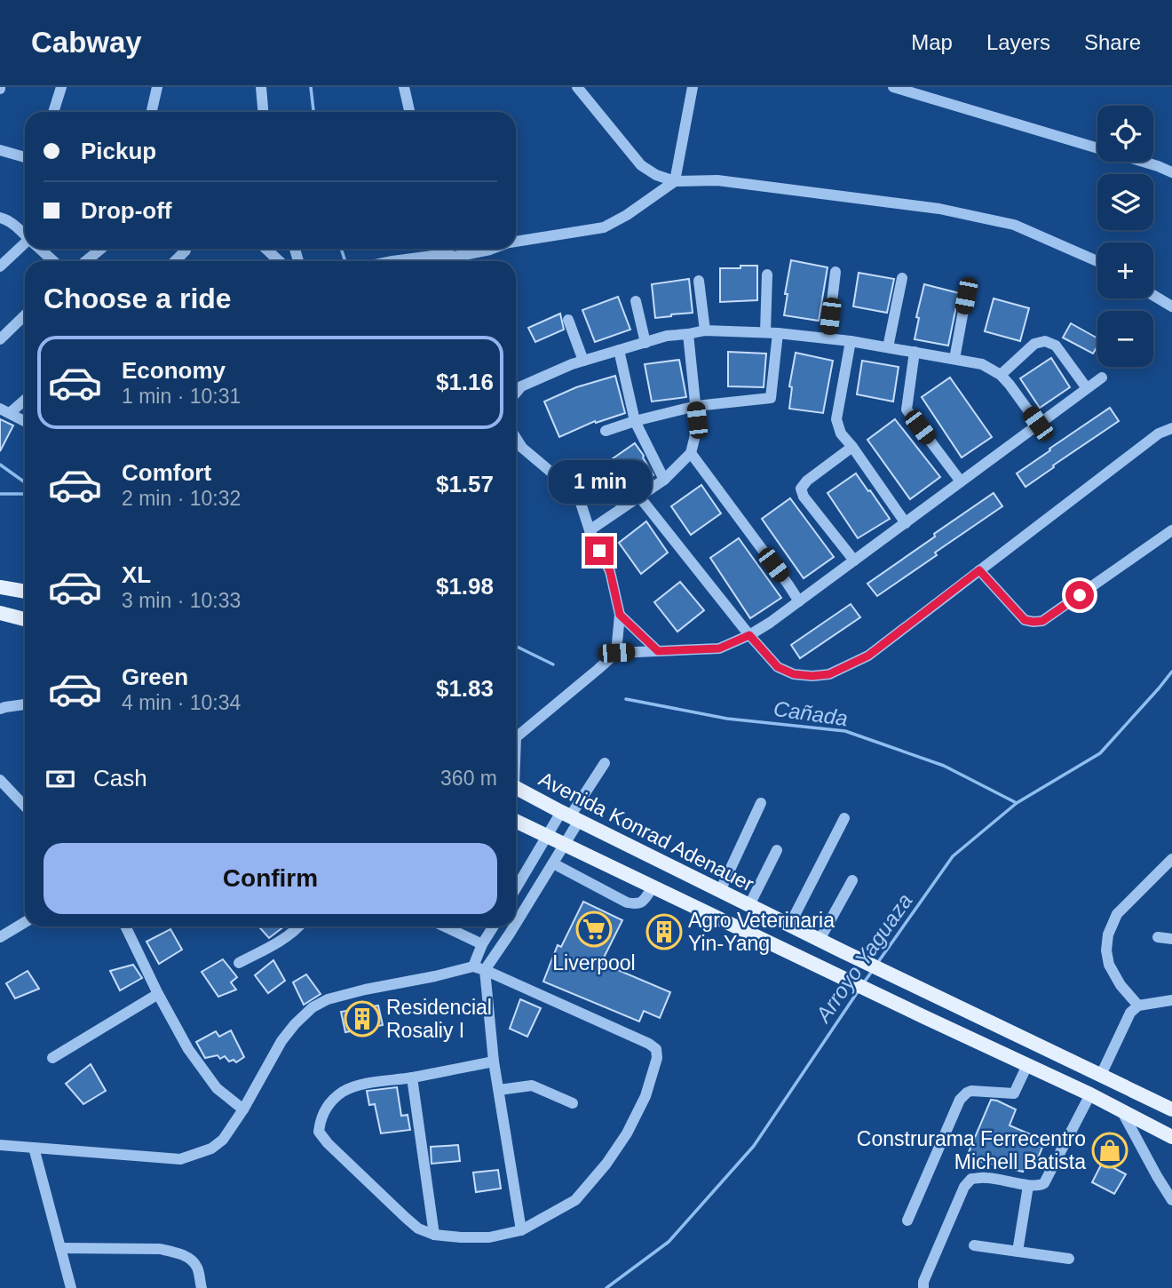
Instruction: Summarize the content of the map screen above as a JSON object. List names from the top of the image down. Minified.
{"streets":{"main road":["Avenida Konrad Adenauer"]},"water":["Cañada","Arroyo Yaguaza"],"places":{"supermarket":["Liverpool"],"building":["Agro Veterinaria Yin-Yang","Residencial Rosaliy I"],"shop":["Construrama Ferrecentro Michell Batista"]},"page":{"header":"Cabway","nav":["Map","Layers","Share"],"map_buttons":["+","−"],"banner":["Pickup","Drop-off"],"heading":"Choose a ride","list":[{"name":"Economy","note":"1 min · 10:31","value":"$1.16"},{"name":"Comfort","note":"2 min · 10:32","value":"$1.57"},{"name":"XL","note":"3 min · 10:33","value":"$1.98"},{"name":"Green","note":"4 min · 10:34","value":"$1.83"}],"bubble":"1 min","pay":["Cash","360 m"],"buttons":"Confirm"}}
